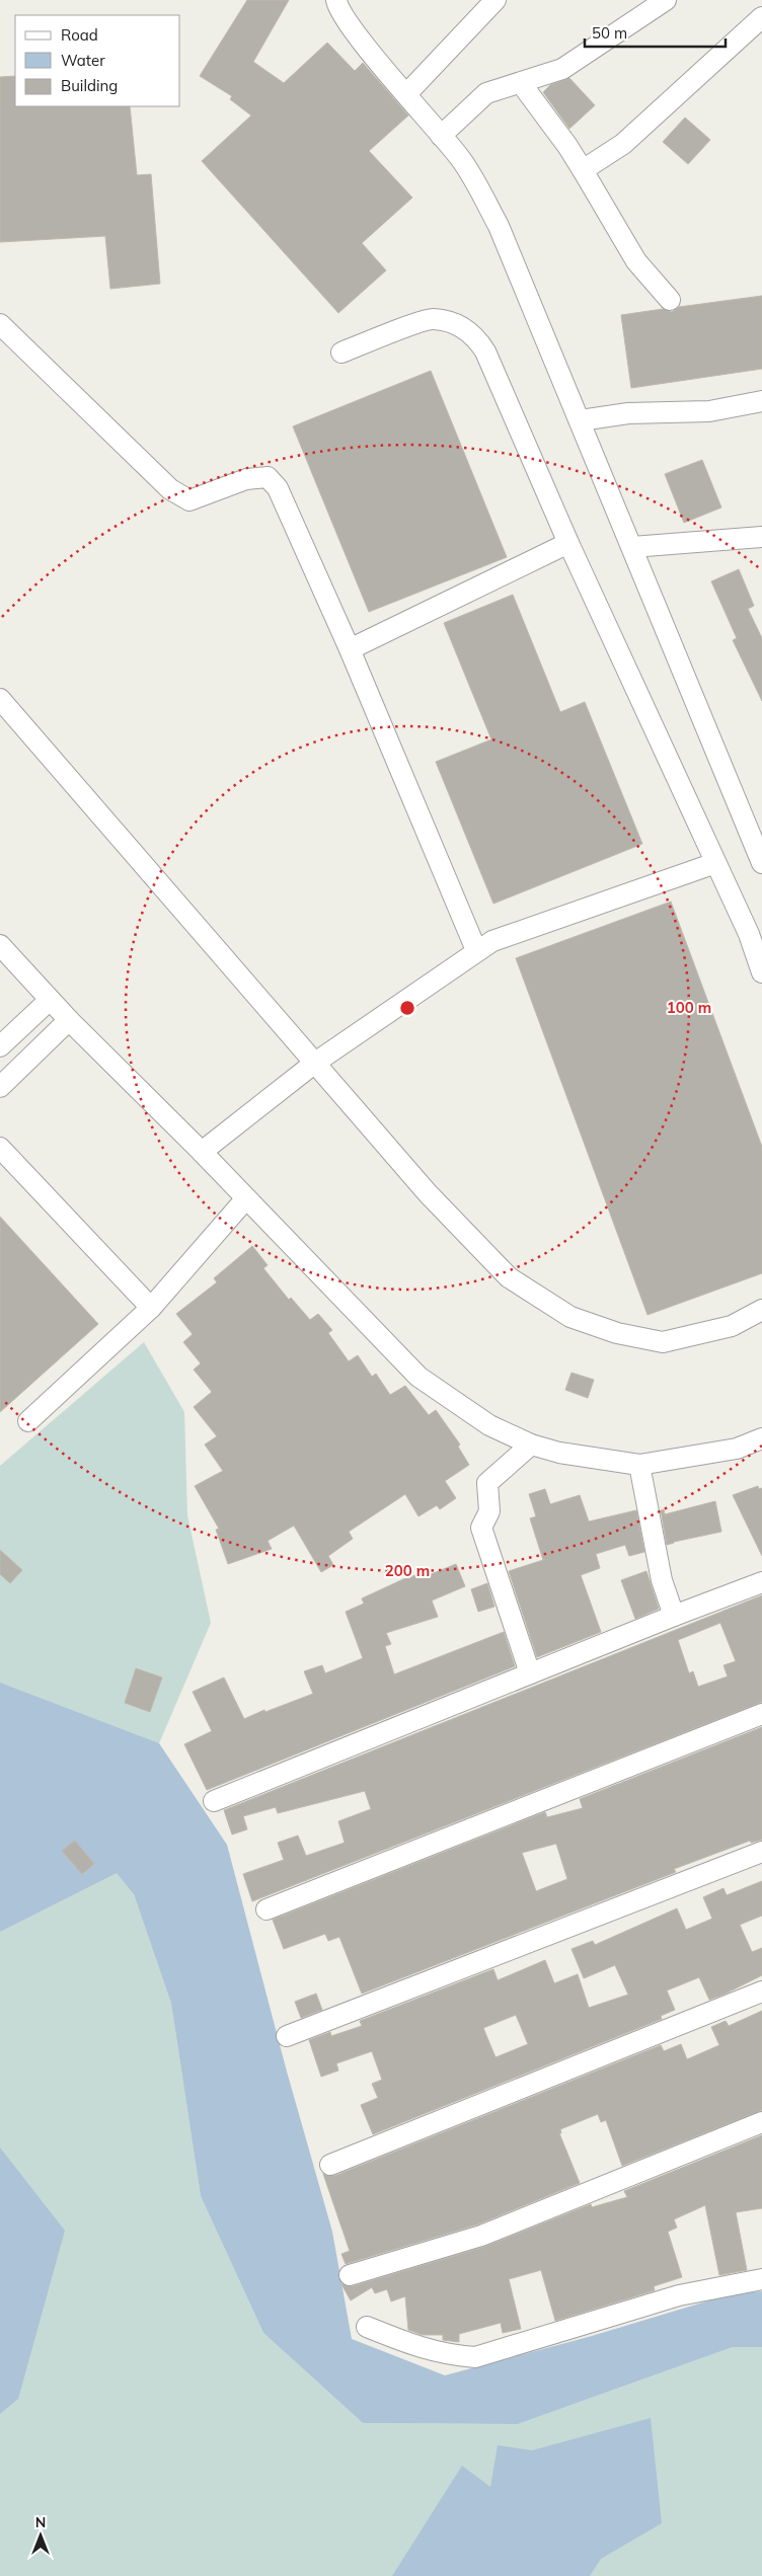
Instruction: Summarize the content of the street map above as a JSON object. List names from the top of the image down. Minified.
{"legend":["Road","Water","Building"],"scale_bar":"50 m","north":"top","rings":["100 m","200 m"]}
